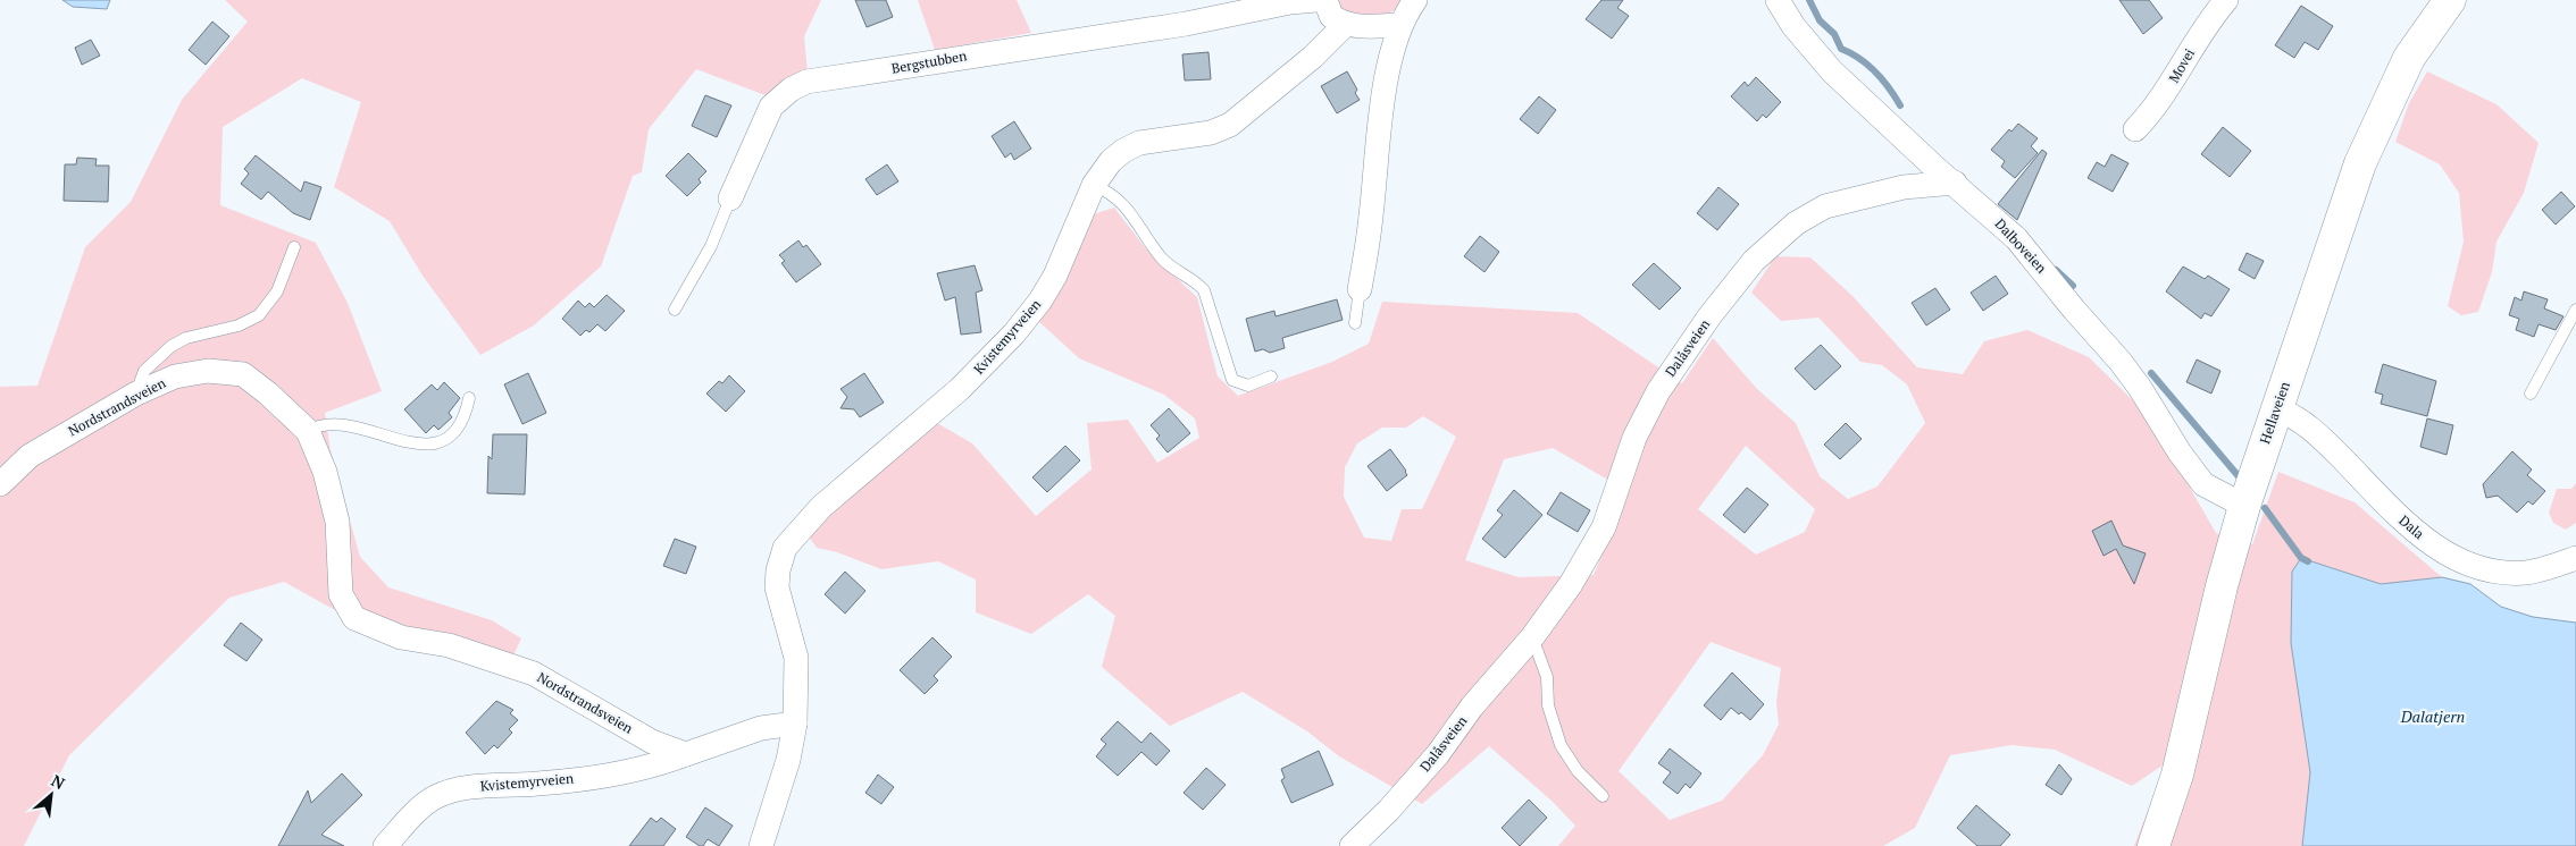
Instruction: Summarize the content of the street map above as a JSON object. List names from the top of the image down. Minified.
{"streets":{"main road":["Hellaveien"],"street":["Bergstubben","Movei","Dalboveien","Kvistemyrveien","Dalåsveien","Nordstrandsveien","Dala"]},"crossings":[["Dalboveien","Dalåsveien"],["Dalboveien","Hellaveien"],["Kvistemyrveien","Nordstrandsveien"],["Hellaveien","Dala"]],"water":["Dalatjern"],"north":"top right"}
